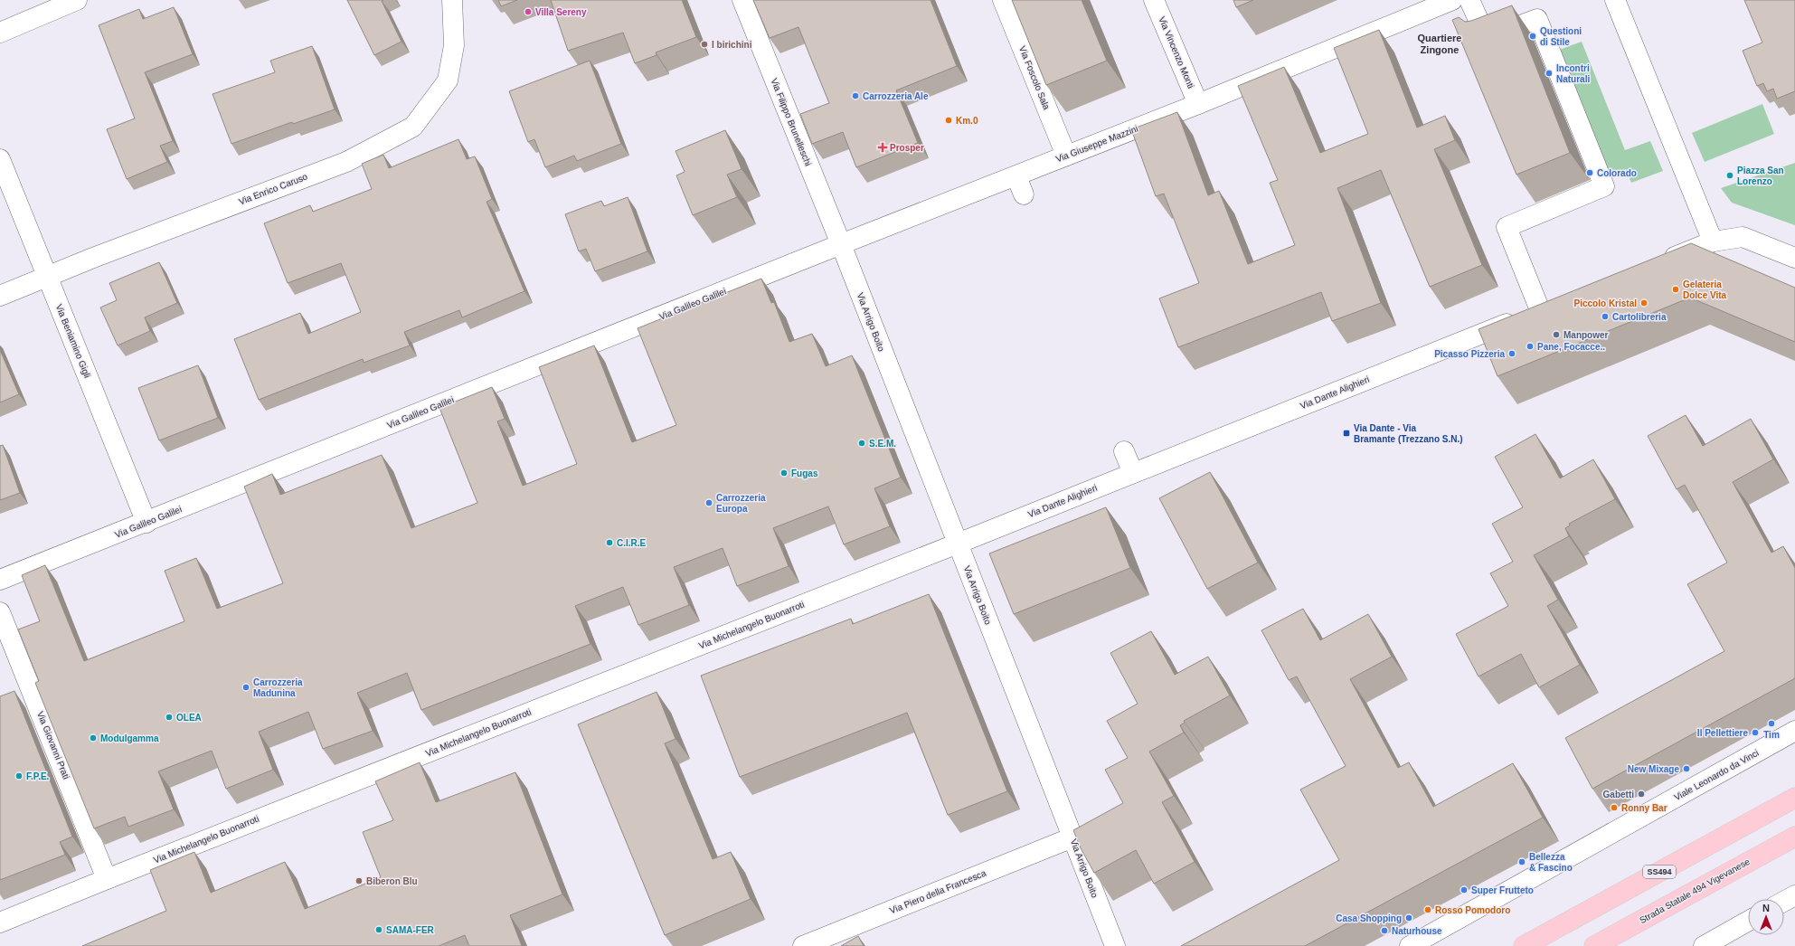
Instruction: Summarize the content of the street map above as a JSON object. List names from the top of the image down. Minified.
{"streets":{"main road":["SS494","Strada Statale 494 Vigevanese"],"street":["Via Vincenzo Monti","Via Foscolo Sala","Via Filippo Brunelleschi","Via Giuseppe Mazzini","Via Enrico Caruso","Via Galileo Galilei","Via Arrigo Boito","Via Beniamino Gigli","Via Dante Alighieri","Via Michelangelo Buonarroti","Via Giovanni Prati","Viale Leonardo da Vinci","Via Piero della Francesca"]},"crossings":[["Via Vincenzo Monti","Via Giuseppe Mazzini"],["Via Foscolo Sala","Via Giuseppe Mazzini"],["Via Filippo Brunelleschi","Via Giuseppe Mazzini"],["Via Filippo Brunelleschi","Via Galileo Galilei"],["Via Filippo Brunelleschi","Via Arrigo Boito"],["Via Giuseppe Mazzini","Via Galileo Galilei"],["Via Giuseppe Mazzini","Via Arrigo Boito"],["Via Enrico Caruso","Via Beniamino Gigli"],["Via Galileo Galilei","Via Arrigo Boito"],["Via Galileo Galilei","Via Beniamino Gigli"],["Via Arrigo Boito","Via Dante Alighieri"],["Via Arrigo Boito","Via Michelangelo Buonarroti"],["Via Arrigo Boito","Via Piero della Francesca"],["Via Dante Alighieri","Via Michelangelo Buonarroti"],["Via Michelangelo Buonarroti","Via Giovanni Prati"]],"districts":["Quartiere Zingone"],"places":{"other":["Villa Sereny","Questioni di Stile","I birichini","Incontri Naturali","Carrozzeria Ale","Km.0","Colorado","Piazza San Lorenzo","Gelateria Dolce Vita","Piccolo Kristal","Cartolibreria","Manpower","Pane, Focacce..","Picasso Pizzeria","S.E.M.","Fugas","Carrozzeria Europa","C.I.R.E","Carrozzeria Madunina","OLEA","Tim","Il Pellettiere","Modulgamma","New Mixage","F.P.E.","Gabetti","Ronny Bar","Bellezza & Fascino","Biberon Blu","Super Frutteto","Rosso Pomodoro","Casa Shopping","SAMA-FER","Naturhouse"],"health":["Prosper"],"transit":["Via Dante - Via Bramante (Trezzano S.N.)"]},"north":"top"}
